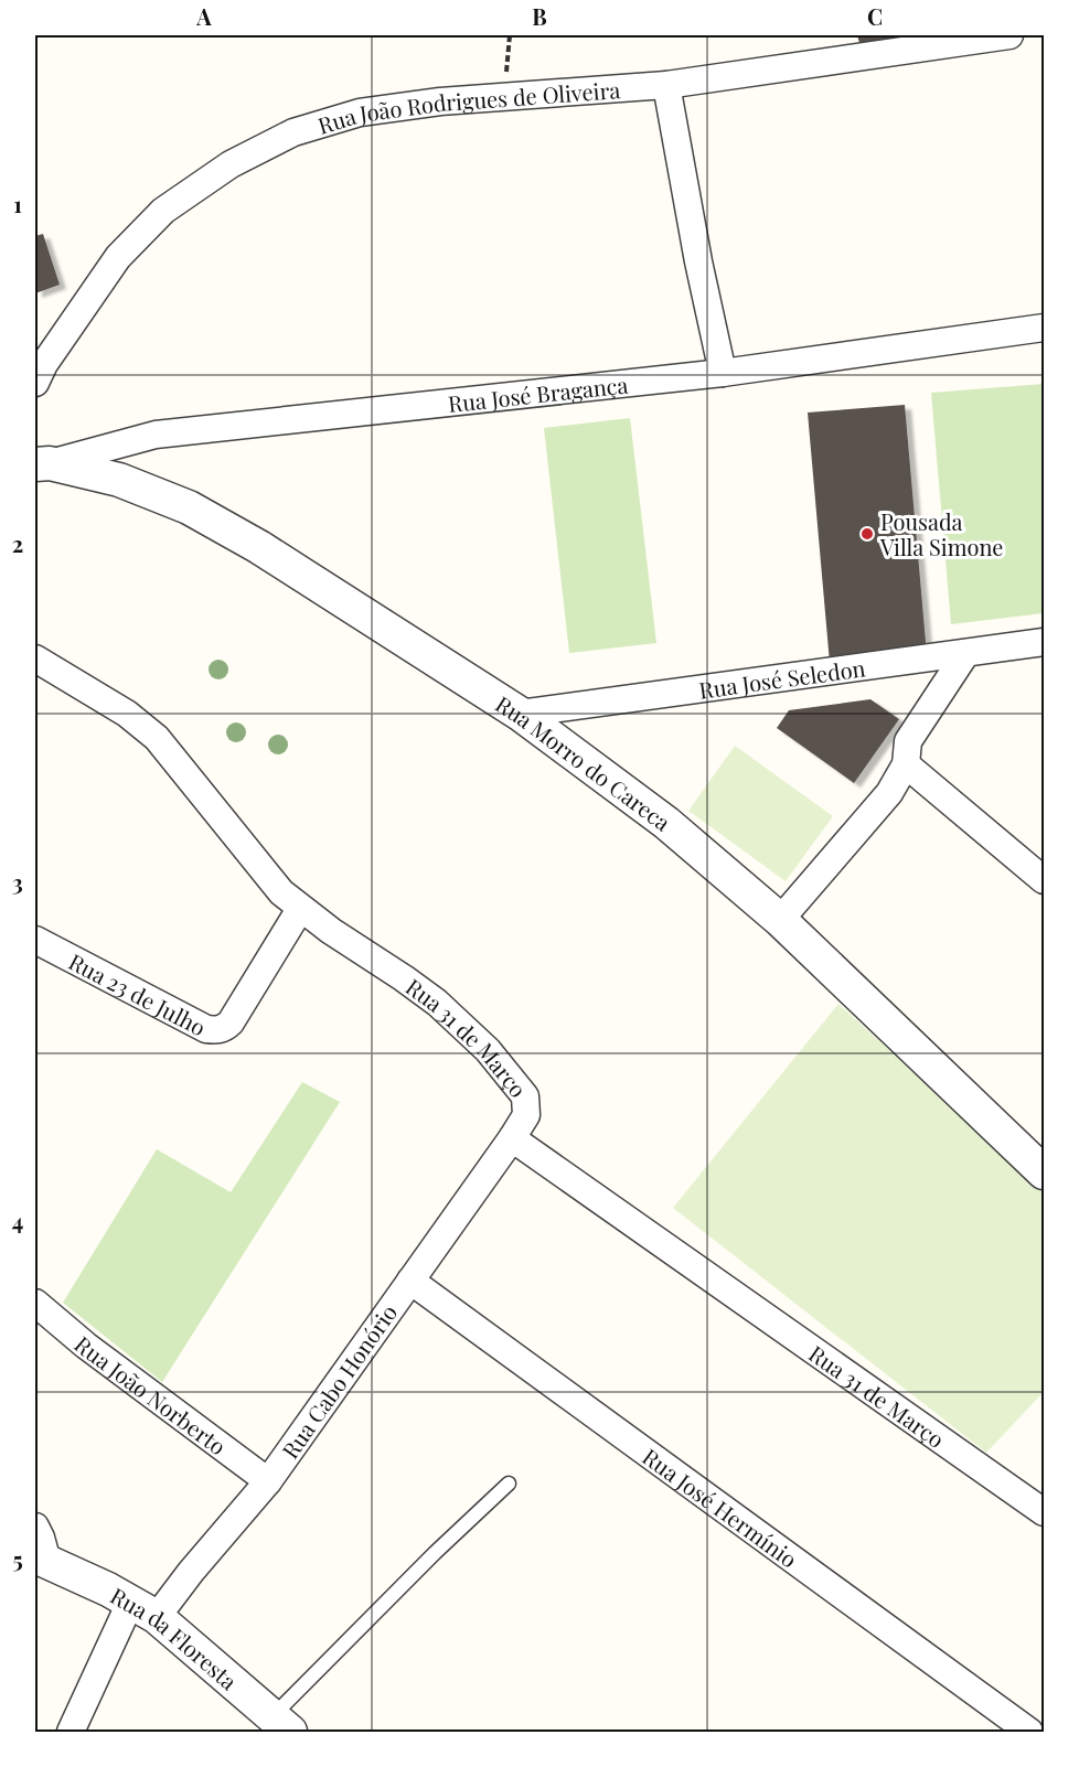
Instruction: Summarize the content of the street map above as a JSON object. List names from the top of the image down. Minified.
{"streets":{"street":["Rua João Rodrigues de Oliveira","Rua José Bragança","Rua José Seledon","Rua Morro do Careca","Rua 23 de Julho","Rua 31 de Março","Rua Cabo Honório","Rua João Norberto","Rua José Hermínio","Rua da Floresta"]},"crossings":[["Rua José Bragança","Rua Morro do Careca"],["Rua José Seledon","Rua Morro do Careca"],["Rua 23 de Julho","Rua 31 de Março"],["Rua 31 de Março","Rua Cabo Honório"],["Rua Cabo Honório","Rua João Norberto"],["Rua Cabo Honório","Rua José Hermínio"],["Rua Cabo Honório","Rua da Floresta"]],"places":["Pousada Villa Simone"],"grid":{"columns":["A","B","C"],"rows":["1","2","3","4","5"]}}
